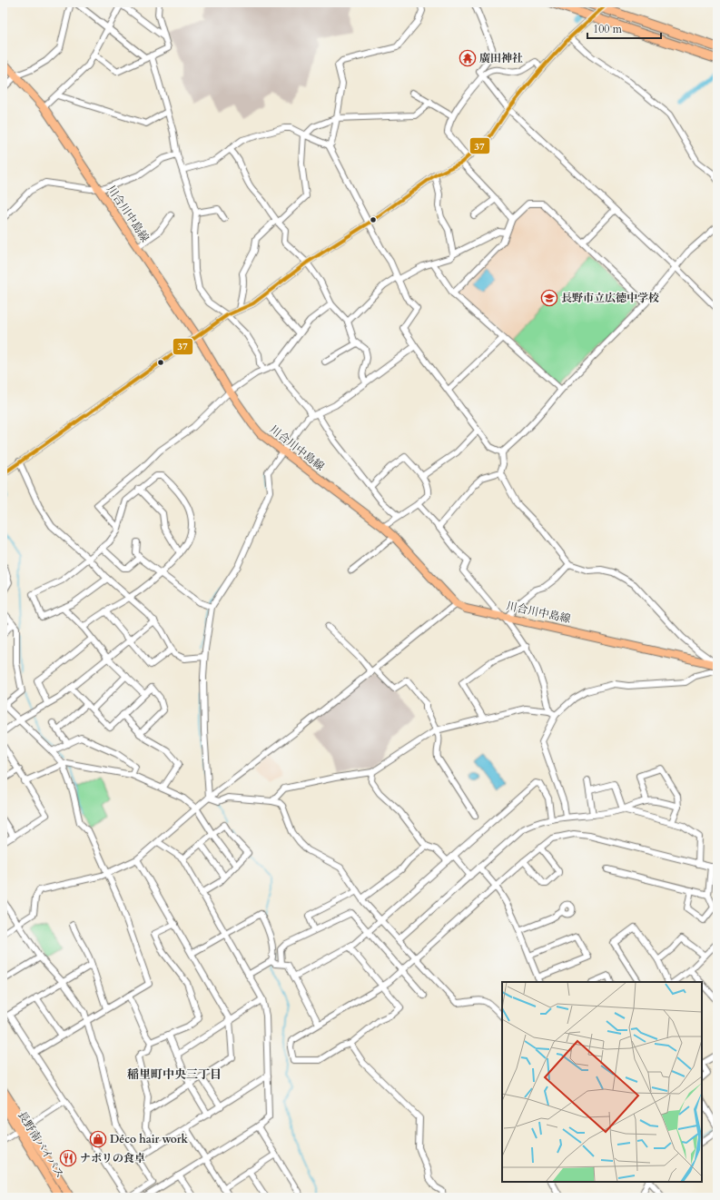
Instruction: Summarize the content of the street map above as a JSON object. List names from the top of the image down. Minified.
{"streets":{"highway":["長野南バイパス"],"main road":["川合川中島線"]},"districts":["稲里町中央三丁目"],"places":{"temple":["廣田神社"],"school or university":["長野市立広徳中学校"],"shop":["Déco hair work"],"restaurant":["ナポリの食卓"]},"lines":["transit line 37"],"scale_bar":"100 m"}
